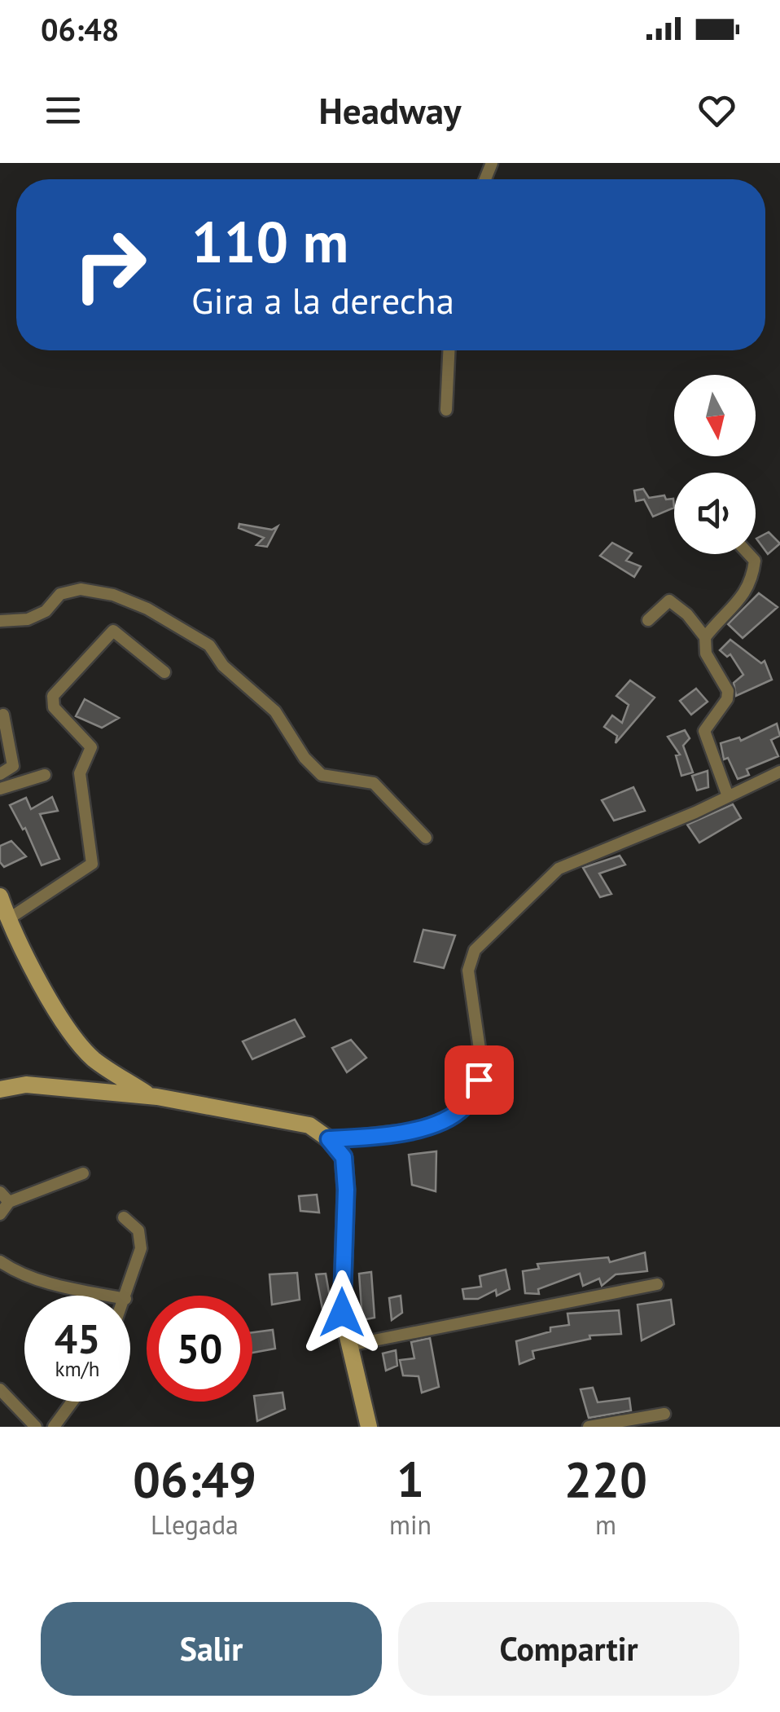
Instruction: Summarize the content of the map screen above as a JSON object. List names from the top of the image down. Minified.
{"north":"bottom","page":{"status":"06:48","header":"Headway","turn":["110 m","Gira a la derecha"],"speed":"45 km/h","limit":"50","eta":["06:49","Llegada","1","min","220","m"],"buttons":["Salir","Compartir"]}}
